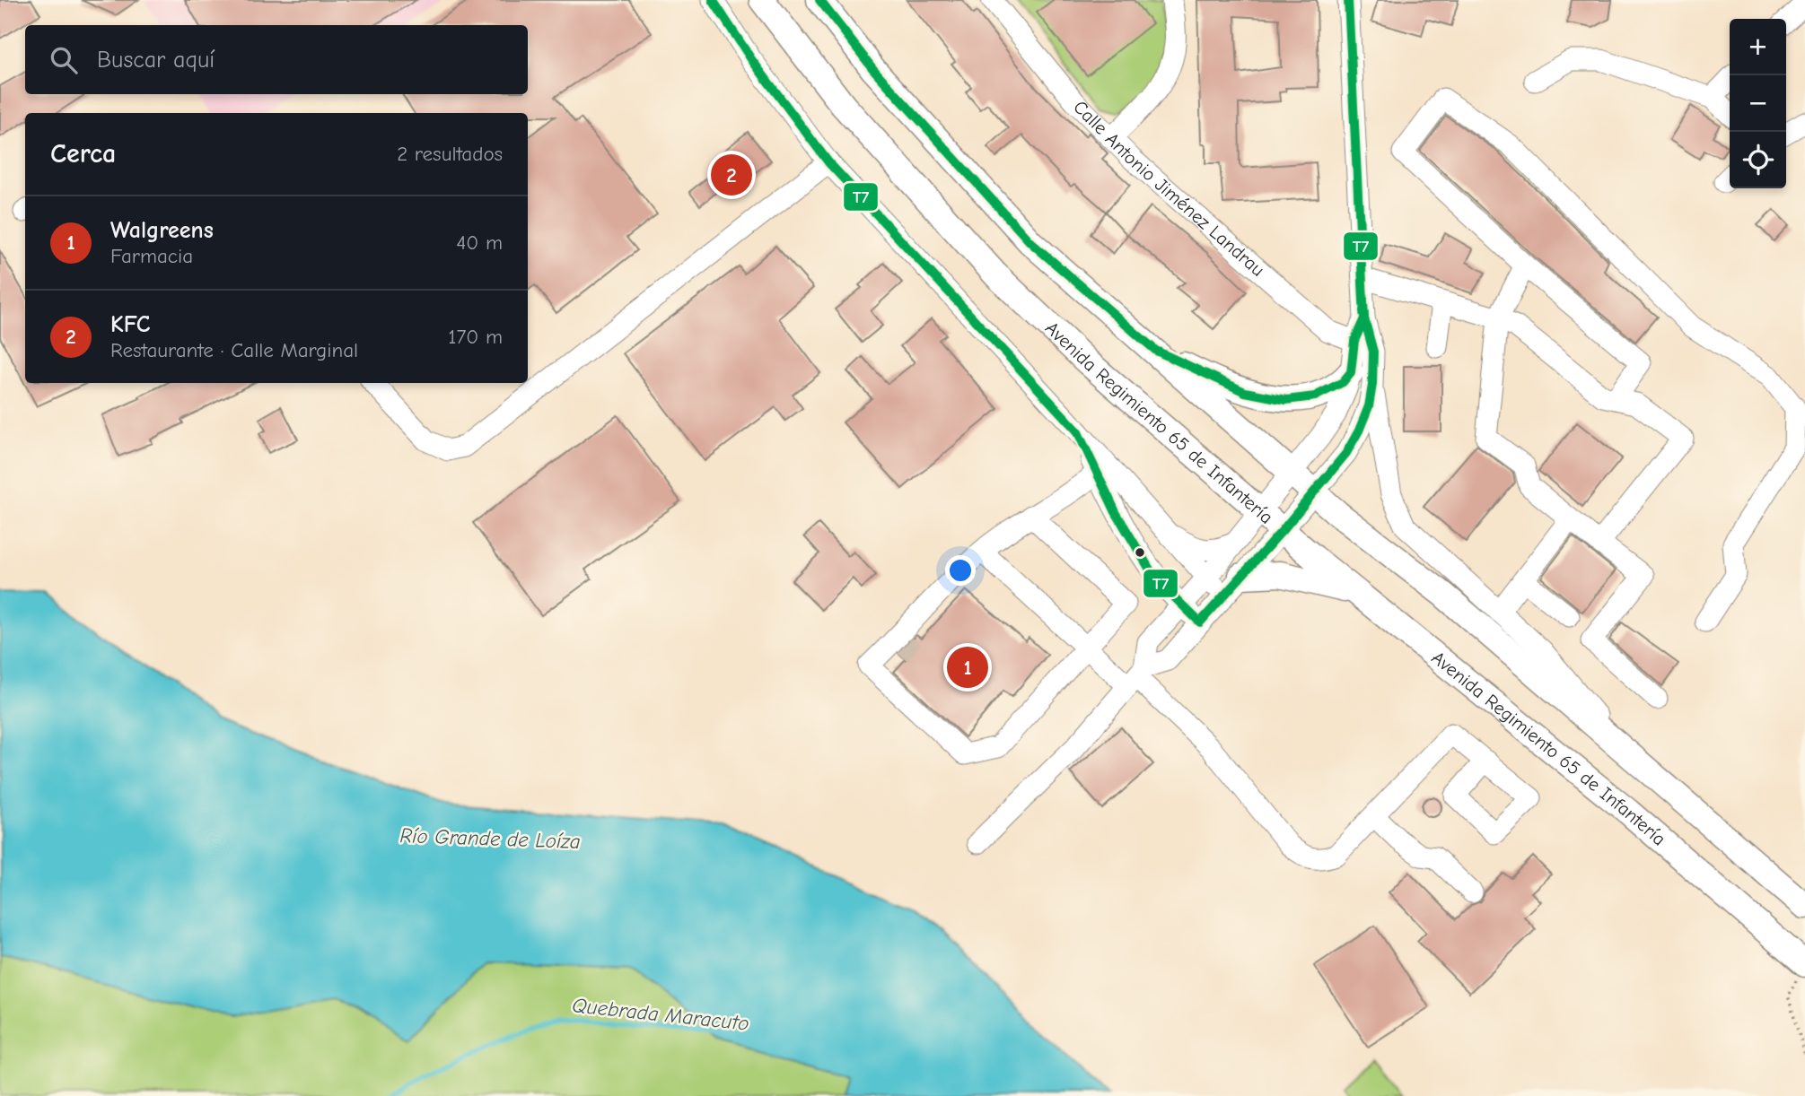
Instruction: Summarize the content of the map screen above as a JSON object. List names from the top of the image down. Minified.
{"streets":{"main road":["Avenida Regimiento 65 de Infantería"],"street":["Calle Antonio Jiménez Landrau"]},"water":["Río Grande de Loíza","Quebrada Maracuto"],"lines":["transit line T7"],"page":{"map_buttons":["+","−"],"search":"Buscar aquí","heading":["Cerca","2 resultados"],"pins":["2","1"],"list":[{"mark":"1","name":"Walgreens","note":"Farmacia","value":"40 m"},{"mark":"2","name":"KFC","note":"Restaurante · Calle Marginal","value":"170 m"}]}}
